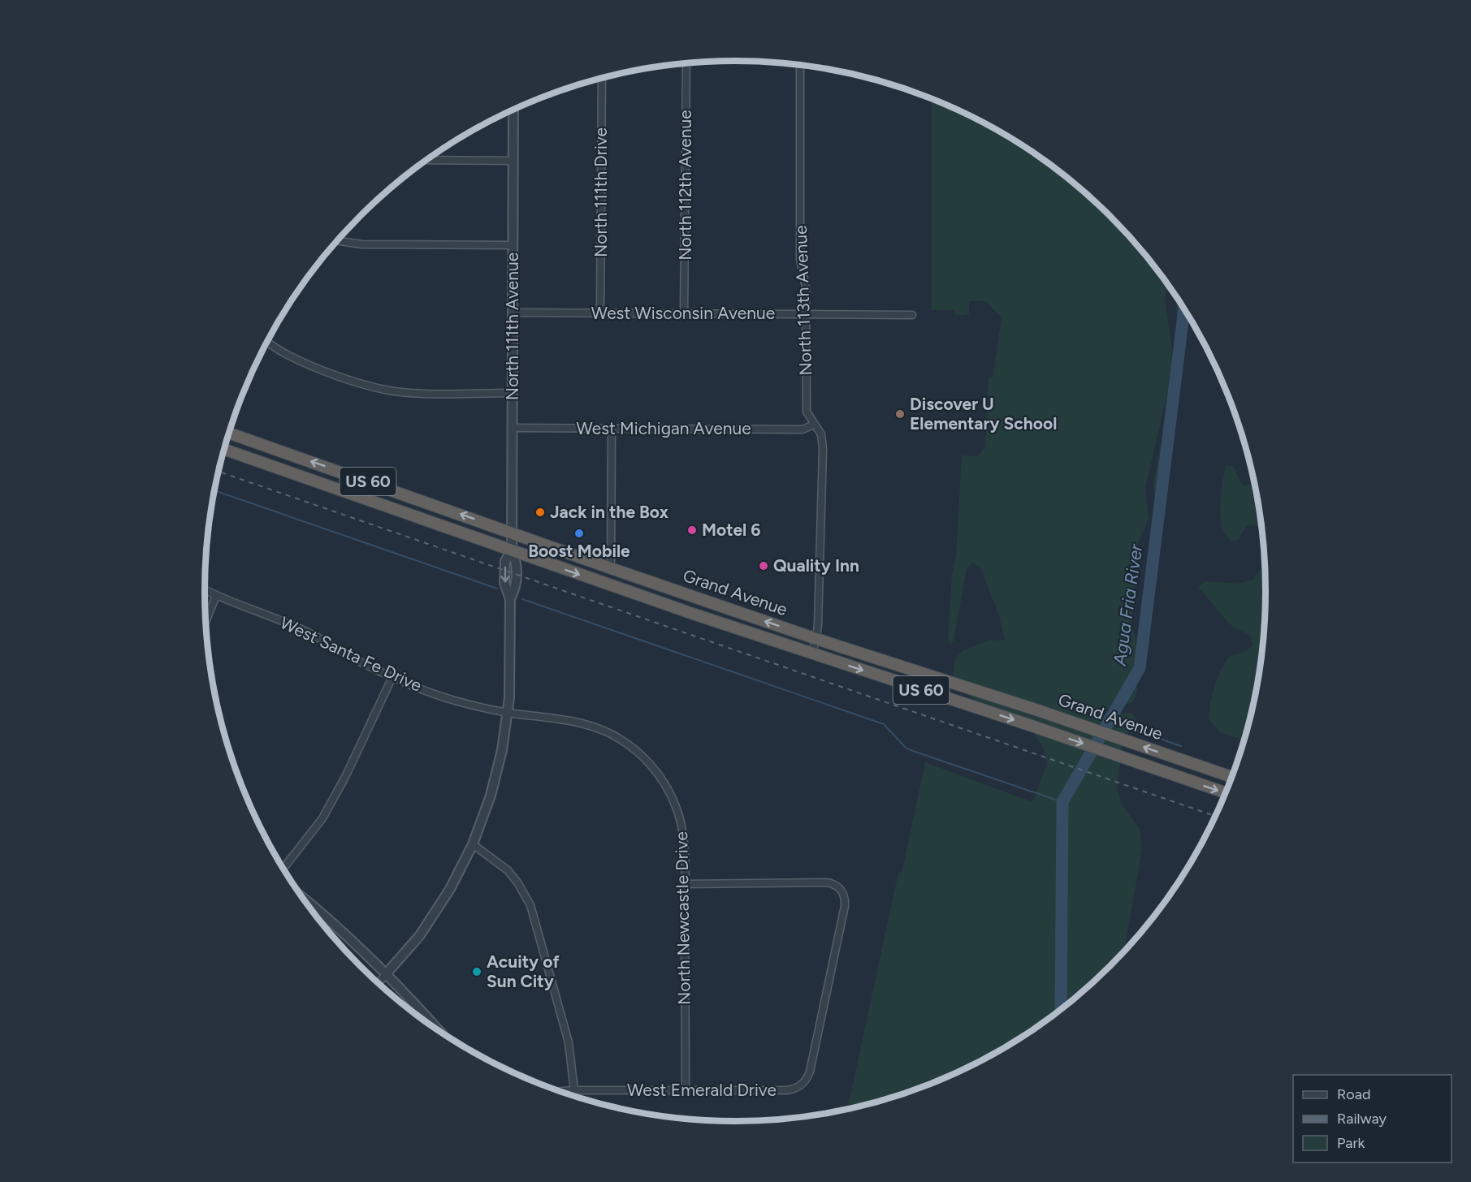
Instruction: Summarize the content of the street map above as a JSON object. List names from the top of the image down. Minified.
{"streets":{"highway":["US 60","Grand Avenue"],"street":["North 112th Avenue","North 111th Drive","North 113th Avenue","West Wisconsin Avenue","North 111th Avenue","West Michigan Avenue","West Santa Fe Drive","North Newcastle Drive","West Emerald Drive"]},"crossings":[["North 112th Avenue","West Wisconsin Avenue"],["North 111th Drive","West Wisconsin Avenue"],["North 113th Avenue","West Wisconsin Avenue"],["North 113th Avenue","West Michigan Avenue"],["North 113th Avenue","Grand Avenue"],["West Wisconsin Avenue","North 111th Avenue"],["North 111th Avenue","West Michigan Avenue"],["North 111th Avenue","Grand Avenue"],["North 111th Avenue","West Santa Fe Drive"],["North 111th Avenue","North Newcastle Drive"],["West Santa Fe Drive","North Newcastle Drive"],["North Newcastle Drive","West Emerald Drive"]],"water":["Agua Fria River"],"places":["Discover U Elementary School","Jack in the Box","Motel 6","Boost Mobile","Quality Inn","Acuity of Sun City"],"legend":["Road","Railway","Park"]}
